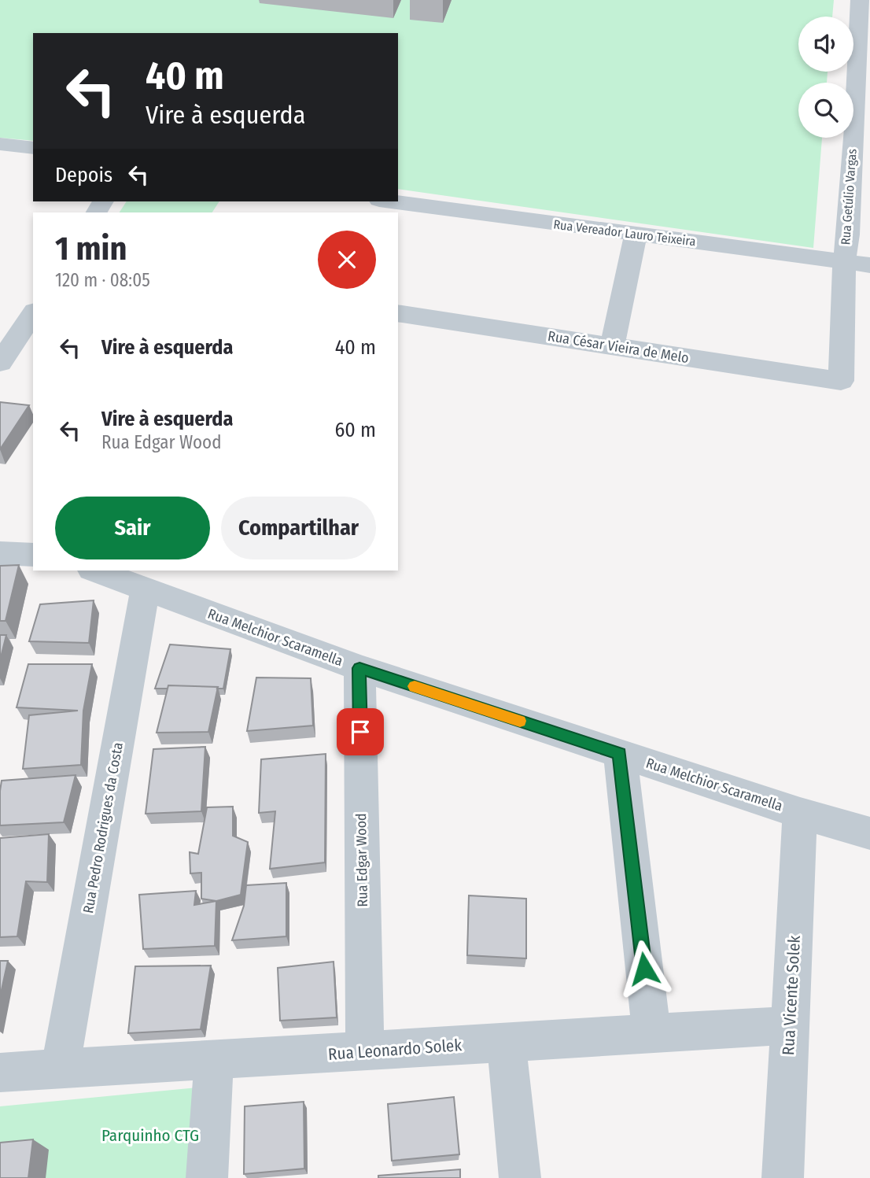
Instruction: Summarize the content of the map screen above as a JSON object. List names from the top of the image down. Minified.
{"streets":{"street":["Rua Getúlio Vargas","Rua Vereador Lauro Teixeira","Rua César Vieira de Melo","Rua Melchior Scaramella","Rua Pedro Rodrigues da Costa","Rua Edgar Wood","Rua Vicente Solek","Rua Leonardo Solek"]},"crossings":[["Rua Getúlio Vargas","Rua Vereador Lauro Teixeira"],["Rua Getúlio Vargas","Rua César Vieira de Melo"],["Rua Melchior Scaramella","Rua Pedro Rodrigues da Costa"],["Rua Melchior Scaramella","Rua Edgar Wood"],["Rua Melchior Scaramella","Rua Vicente Solek"],["Rua Pedro Rodrigues da Costa","Rua Leonardo Solek"],["Rua Edgar Wood","Rua Leonardo Solek"],["Rua Vicente Solek","Rua Leonardo Solek"]],"parks":["Parquinho CTG"],"page":{"turn":["40 m","Vire à esquerda"],"then":"Depois","heading":["1 min","120 m · 08:05"],"list":[{"name":"Vire à esquerda","value":"40 m"},{"name":"Vire à esquerda","note":"Rua Edgar Wood","value":"60 m"}],"buttons":["Sair","Compartilhar"]}}
